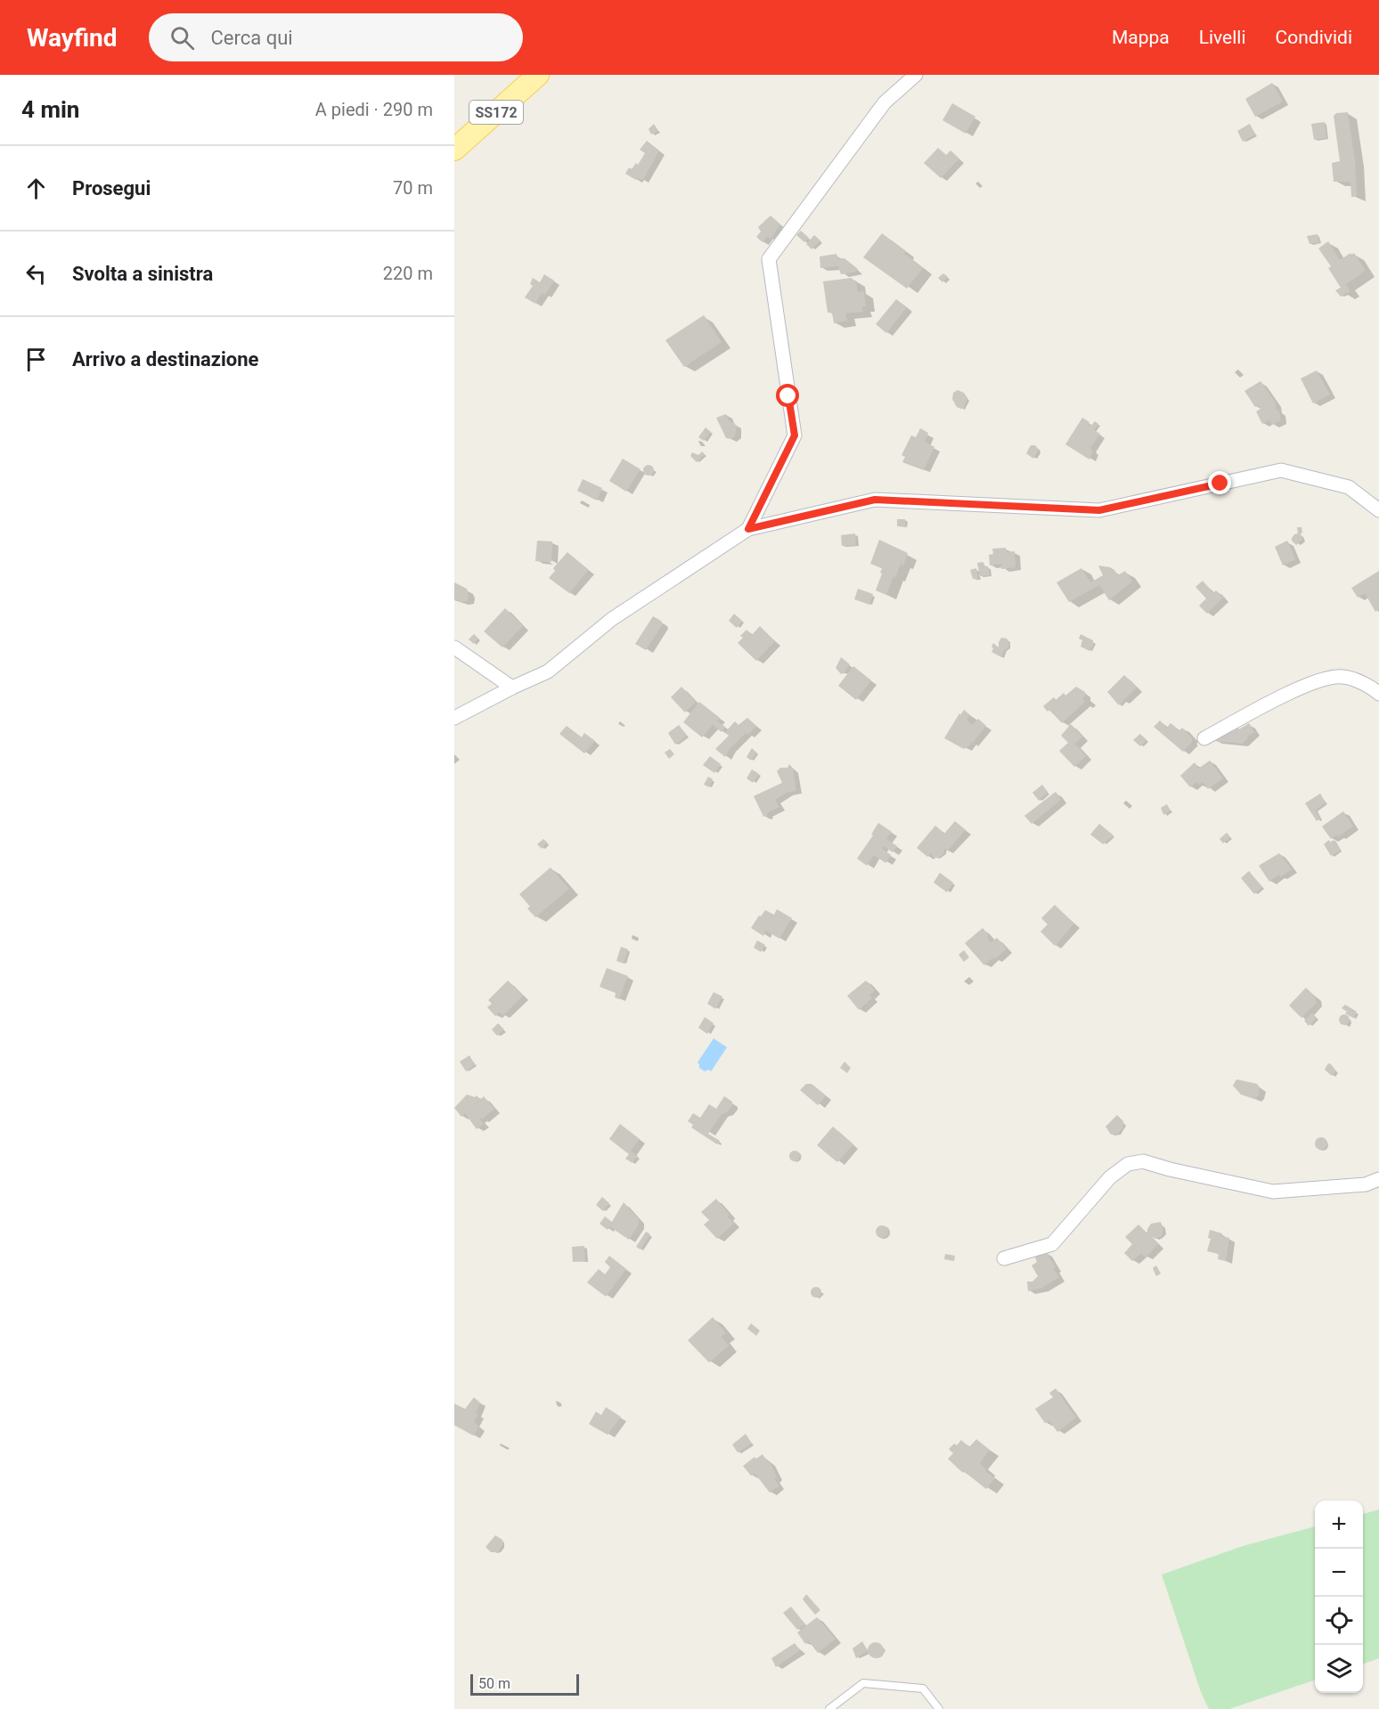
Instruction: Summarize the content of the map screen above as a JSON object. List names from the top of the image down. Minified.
{"streets":{"main road":["SS172"]},"scale_bar":"50 m","page":{"header":"Wayfind","search":"Cerca qui","nav":["Mappa","Livelli","Condividi"],"heading":["4 min","A piedi · 290 m"],"list":[["Prosegui","70 m"],["Svolta a sinistra","220 m"],"Arrivo a destinazione"],"map_buttons":["+","−"],"scale":"50 m"}}
